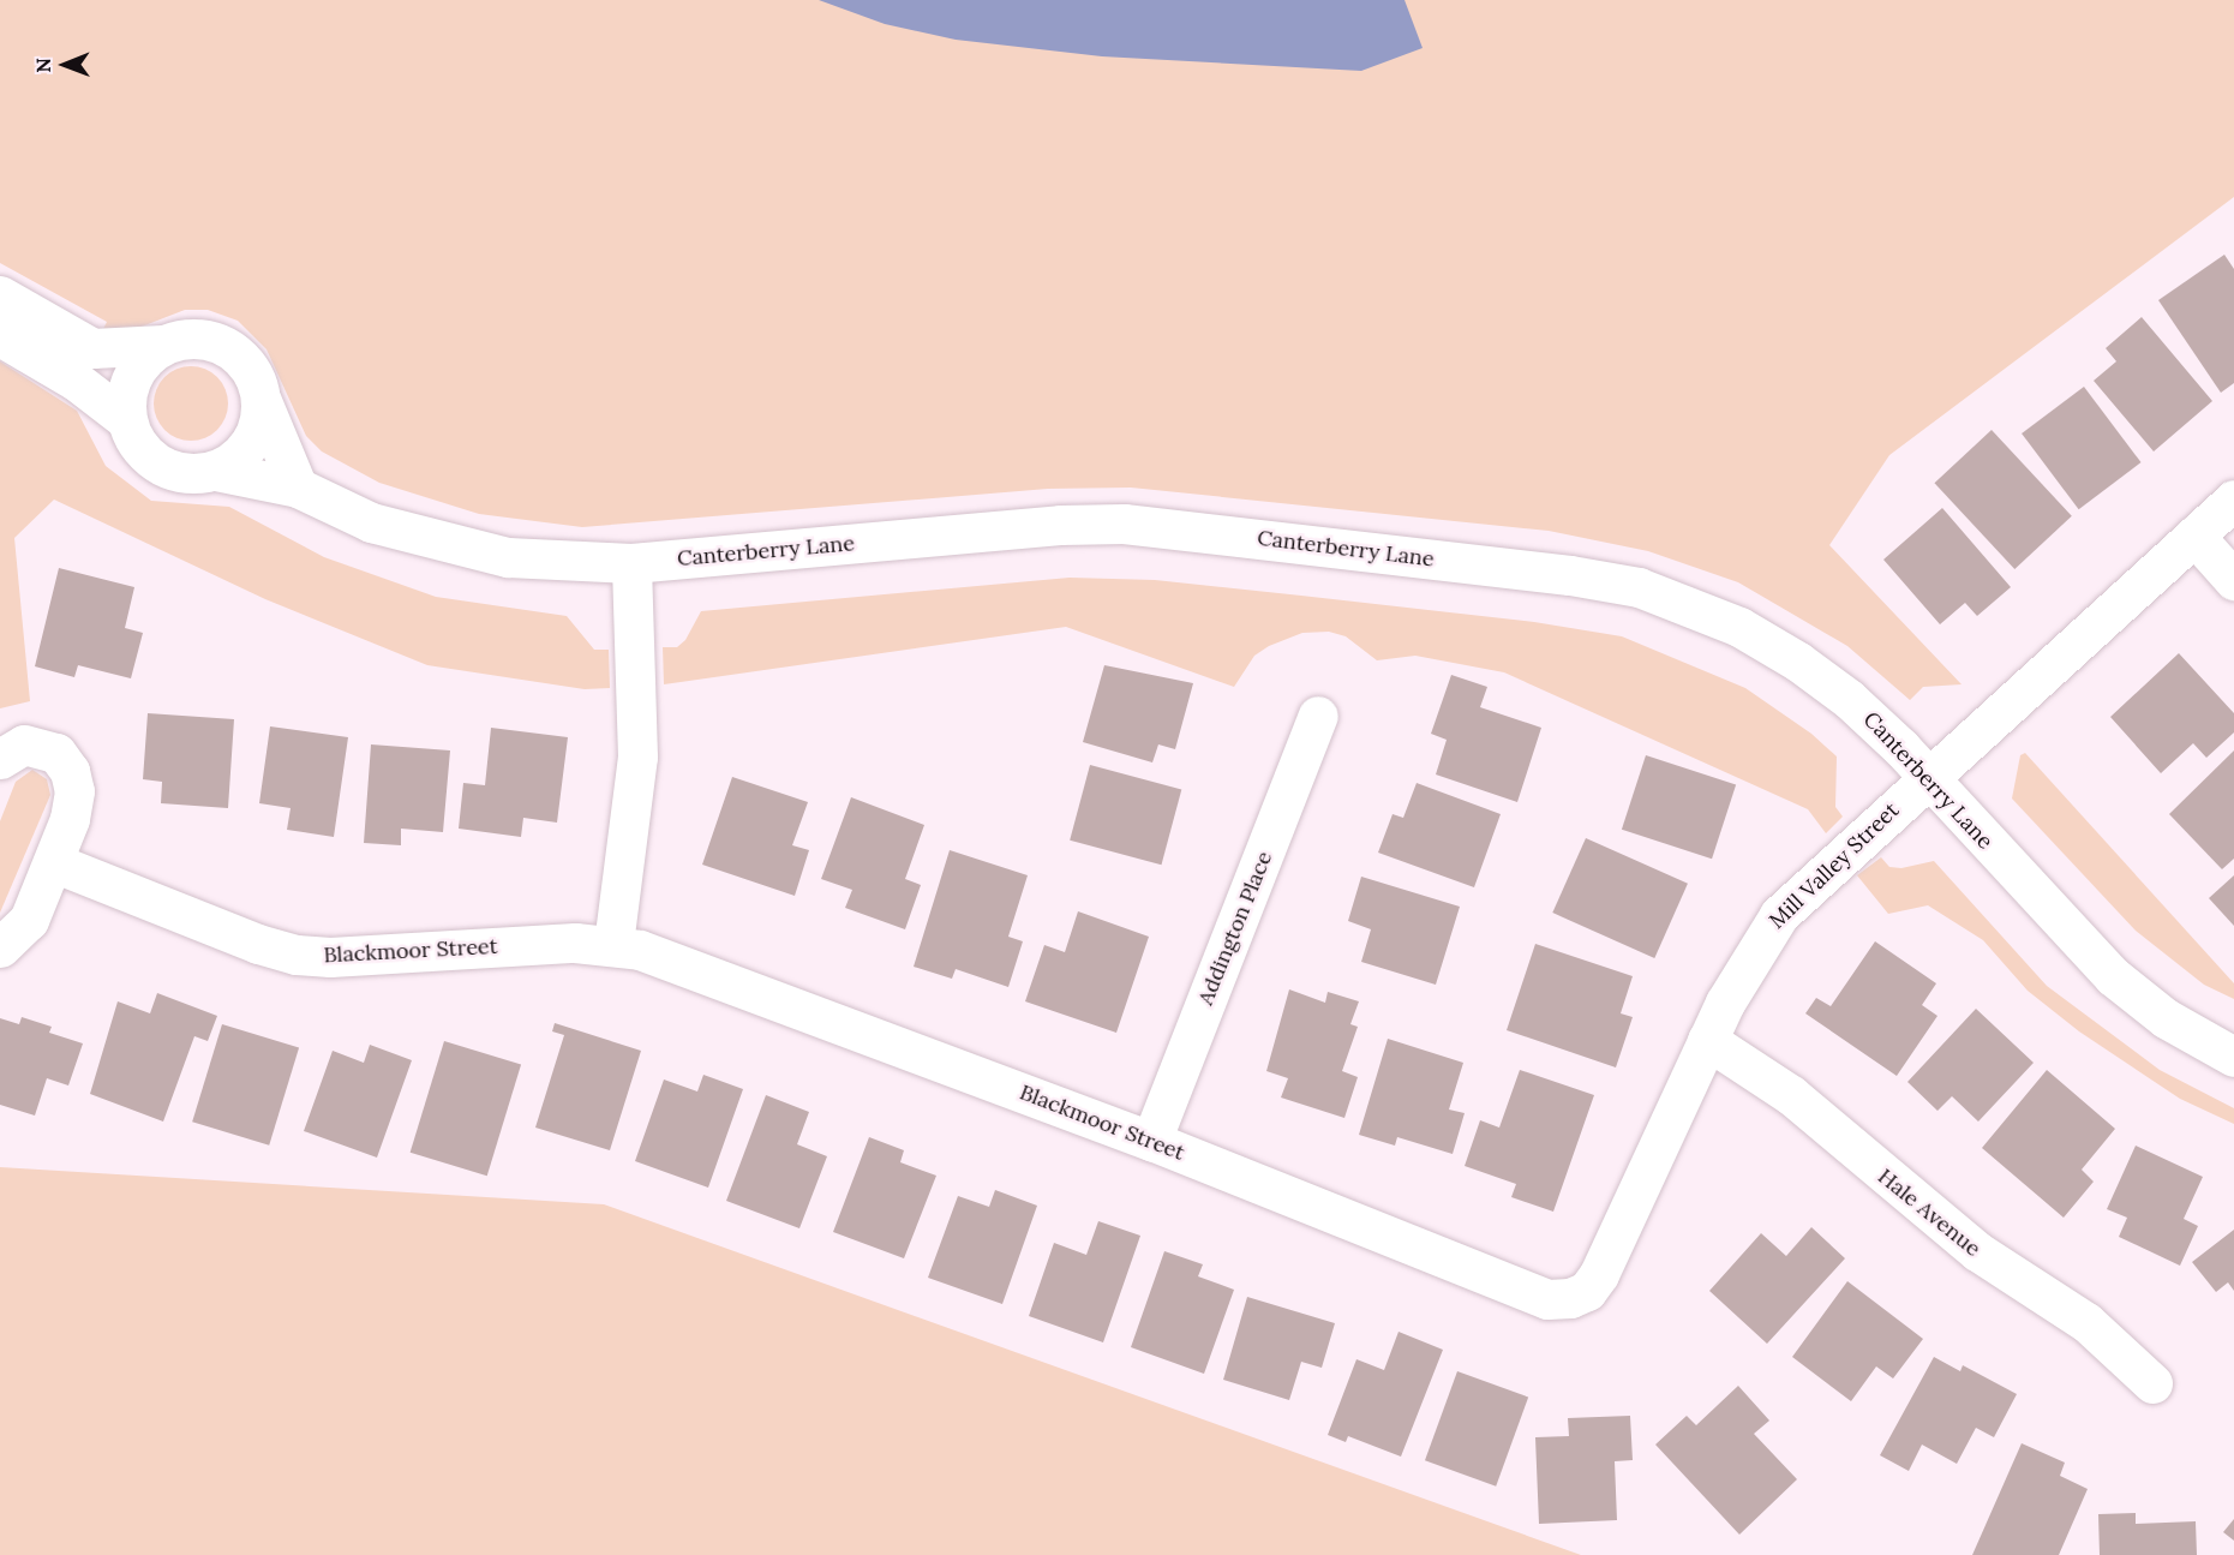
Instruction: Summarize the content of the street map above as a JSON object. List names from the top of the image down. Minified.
{"streets":{"street":["Canterberry Lane","Mill Valley Street","Addington Place","Blackmoor Street","Hale Avenue"]},"crossings":[["Canterberry Lane","Mill Valley Street"],["Mill Valley Street","Blackmoor Street"],["Mill Valley Street","Hale Avenue"],["Addington Place","Blackmoor Street"]],"north":"left"}
